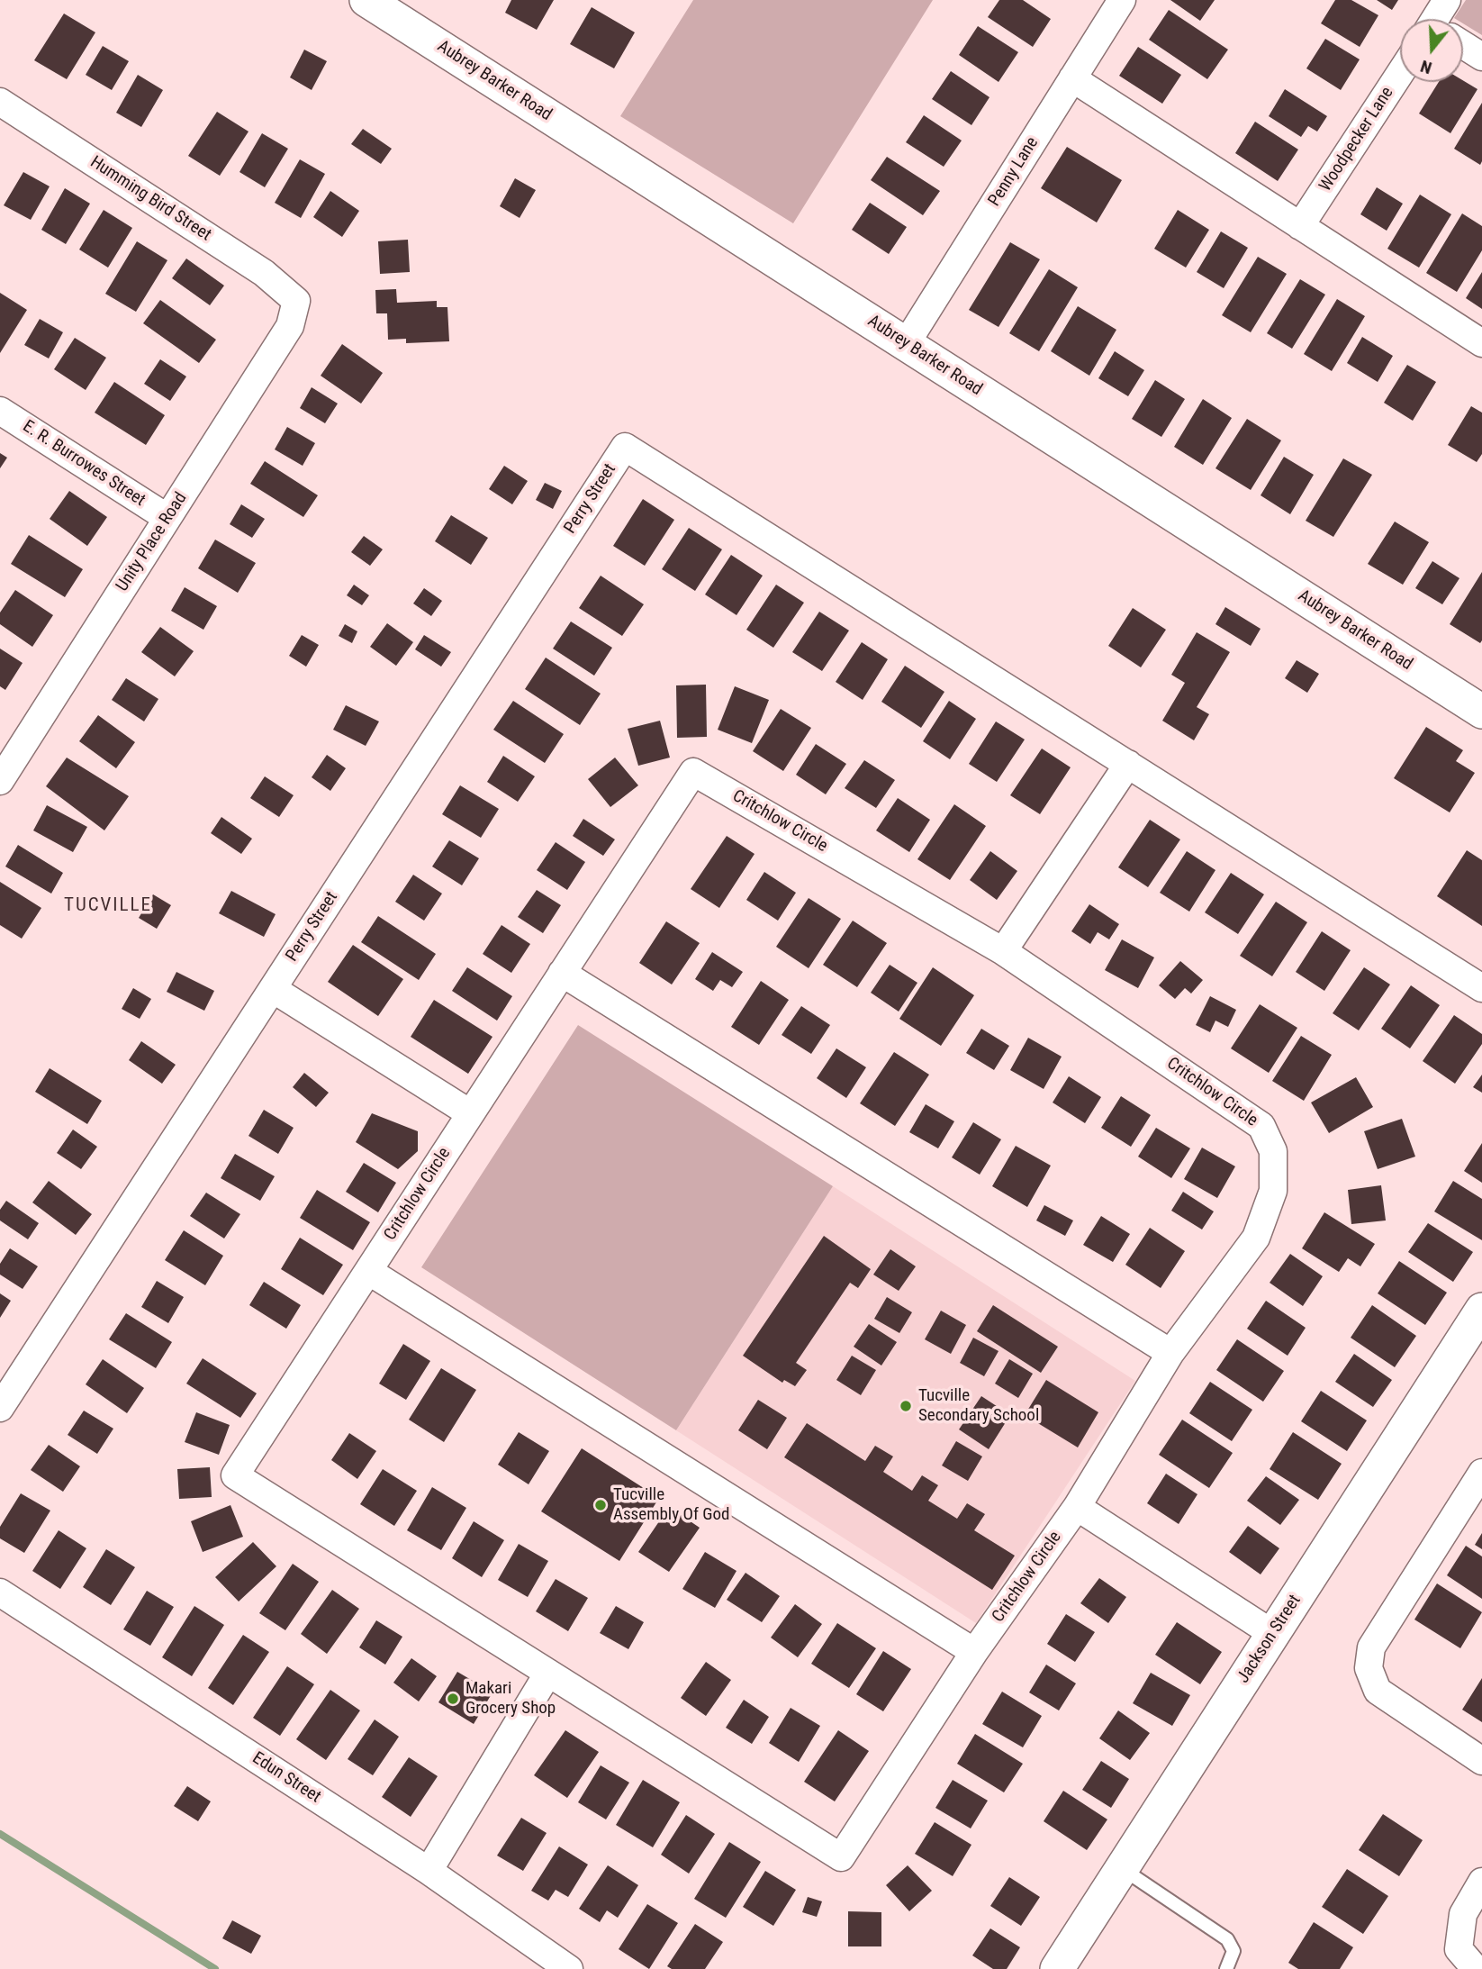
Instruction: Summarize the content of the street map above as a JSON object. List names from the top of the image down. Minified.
{"streets":{"street":["Aubrey Barker Road","Woodpecker Lane","Penny Lane","Humming Bird Street","E. R. Burrowes Street","Perry Street","Unity Place Road","Critchlow Circle","Jackson Street","Edun Street"]},"crossings":[["Aubrey Barker Road","Penny Lane"],["Humming Bird Street","Unity Place Road"],["E. R. Burrowes Street","Unity Place Road"]],"districts":["TUCVILLE"],"places":["Tucville Secondary School","Tucville Assembly Of God","Makari Grocery Shop"],"north":"bottom"}
